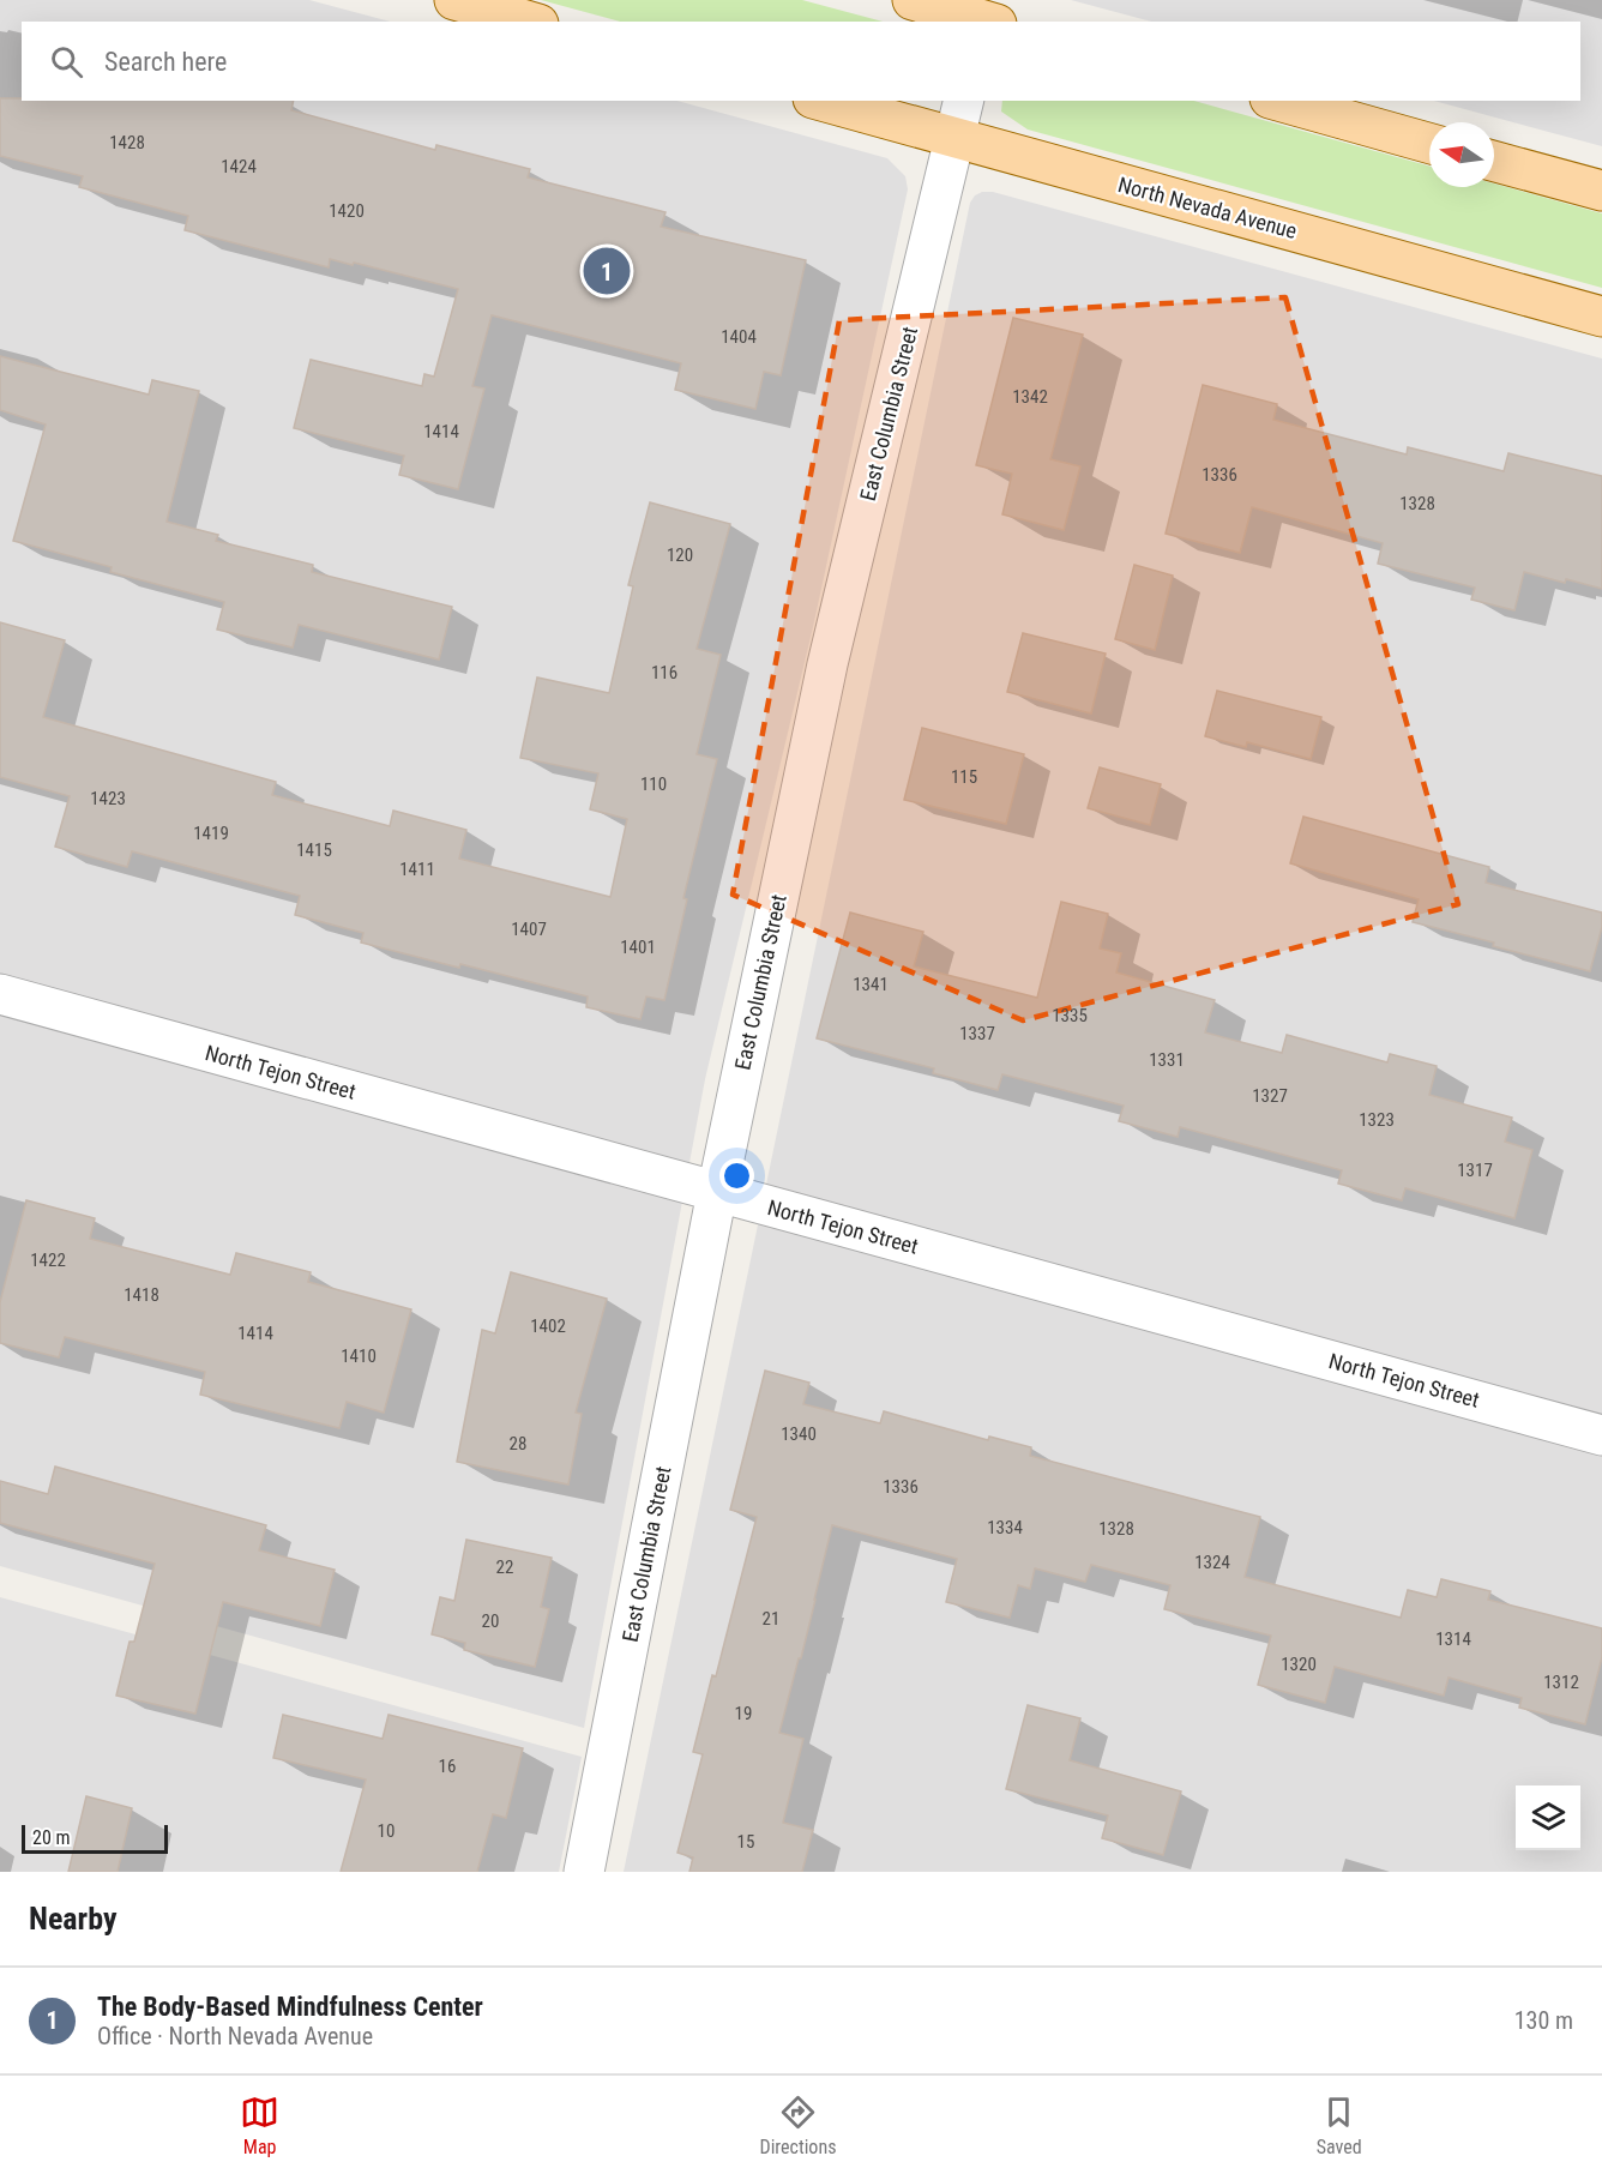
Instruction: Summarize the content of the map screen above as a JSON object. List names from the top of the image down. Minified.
{"streets":{"main road":["North Nevada Avenue"],"street":["East Columbia Street","North Tejon Street"]},"crossings":[["North Nevada Avenue","East Columbia Street"],["East Columbia Street","North Tejon Street"]],"house_numbers":["1428","1424","1420","1404","1342","1414","1336","1328","120","116","115","110","1423","1419","1415","1411","1407","1401","1341","1335","1337","1331","1327","1323","1317","1422","1418","1402","1414","1410","1340","28","1336","1334","1328","1324","22","21","20","1314","1320","1312","19","16","10","15"],"scale_bar":"20 m","north":"left","page":{"search":"Search here","pins":"1","scale":"20 m","heading":"Nearby","list":[{"mark":"1","name":"The Body-Based Mindfulness Center","note":"Office · North Nevada Avenue","value":"130 m"}],"nav":["Map","Directions","Saved"]}}
